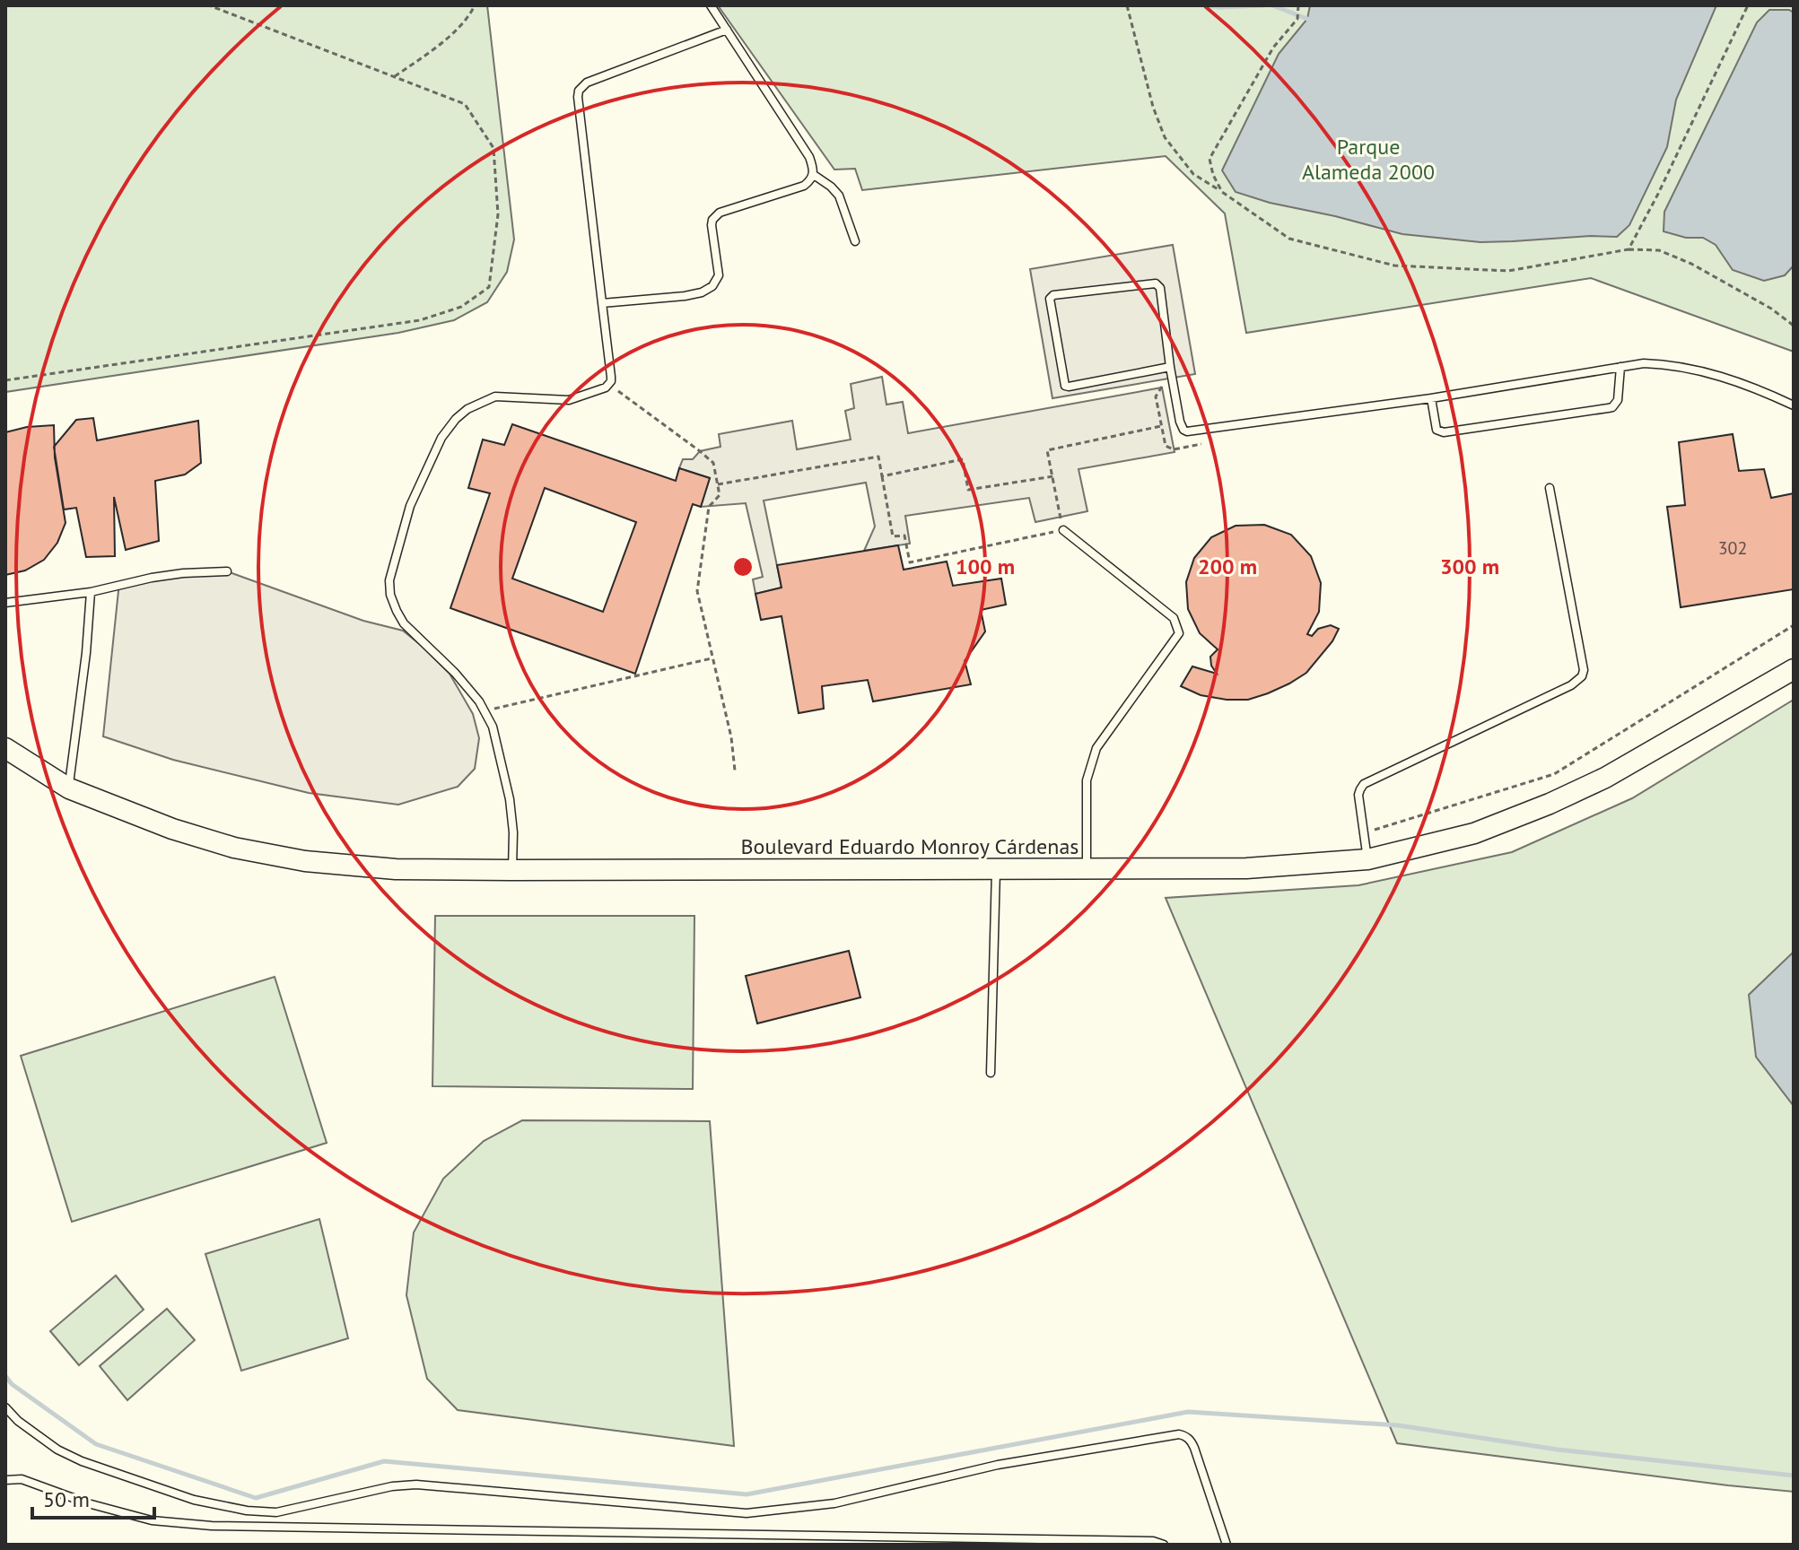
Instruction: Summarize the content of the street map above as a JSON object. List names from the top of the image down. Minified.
{"streets":{"main road":["Boulevard Eduardo Monroy Cárdenas"]},"parks":["Parque Alameda 2000"],"house_numbers":["302"],"scale_bar":"50 m","rings":["100 m","200 m","300 m"]}
